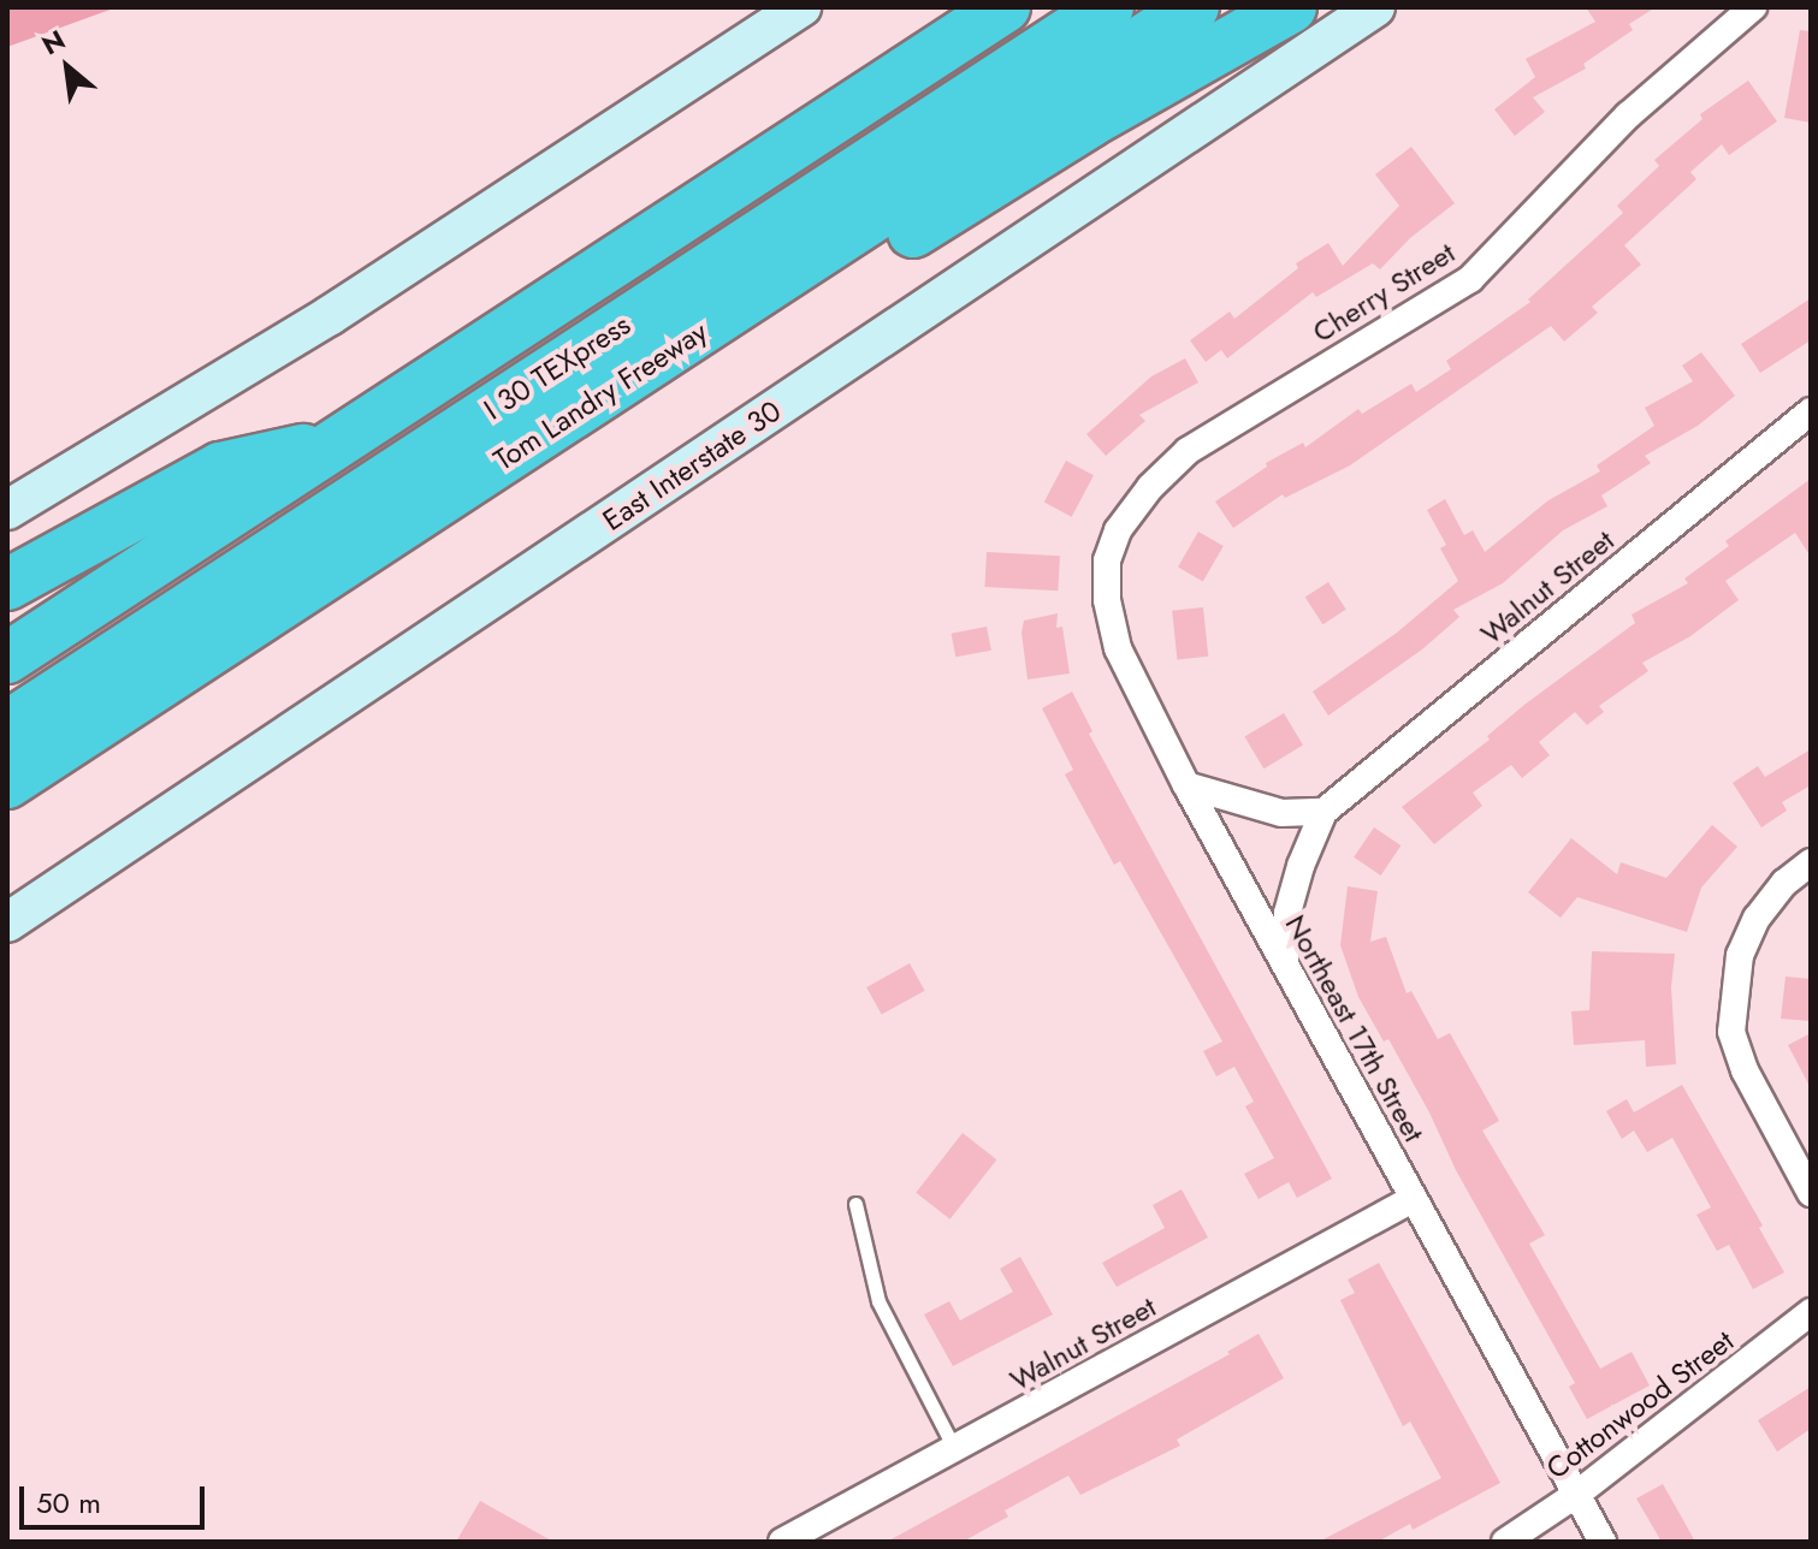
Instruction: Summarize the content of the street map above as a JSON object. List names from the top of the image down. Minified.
{"streets":{"highway":["I 30 TEXpress","Tom Landry Freeway"],"main road":["East Interstate 30"],"street":["Cherry Street","Walnut Street","Northeast 17th Street","Cottonwood Street"]},"crossings":[["Cherry Street","Northeast 17th Street"],["Walnut Street","Northeast 17th Street"],["Northeast 17th Street","Cottonwood Street"]],"scale_bar":"50 m","north":"top left"}
